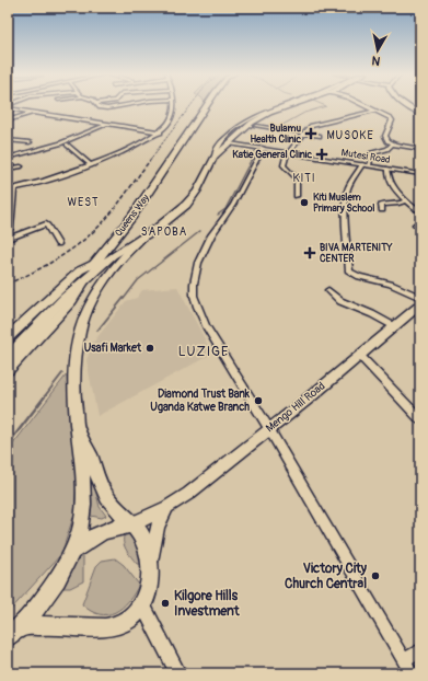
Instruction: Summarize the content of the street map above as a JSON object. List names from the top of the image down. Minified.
{"streets":{"highway":["Queens Way"],"main road":["Mengo Hill Road"],"street":["Mutesi Road"]},"districts":["MUSOKE","KITI","WEST","SAPOBA","LUZIGE"],"places":{"health":["Bulamu Health Clinic","Katie General Clinic","BIVA MARTENITY CENTER"],"other":["Kiti Muslem Primary School","Usafi Market","Diamond Trust Bank Uganda Katwe Branch","Victory City Church Central","Kilgore Hills Investment"]},"north":"bottom"}
